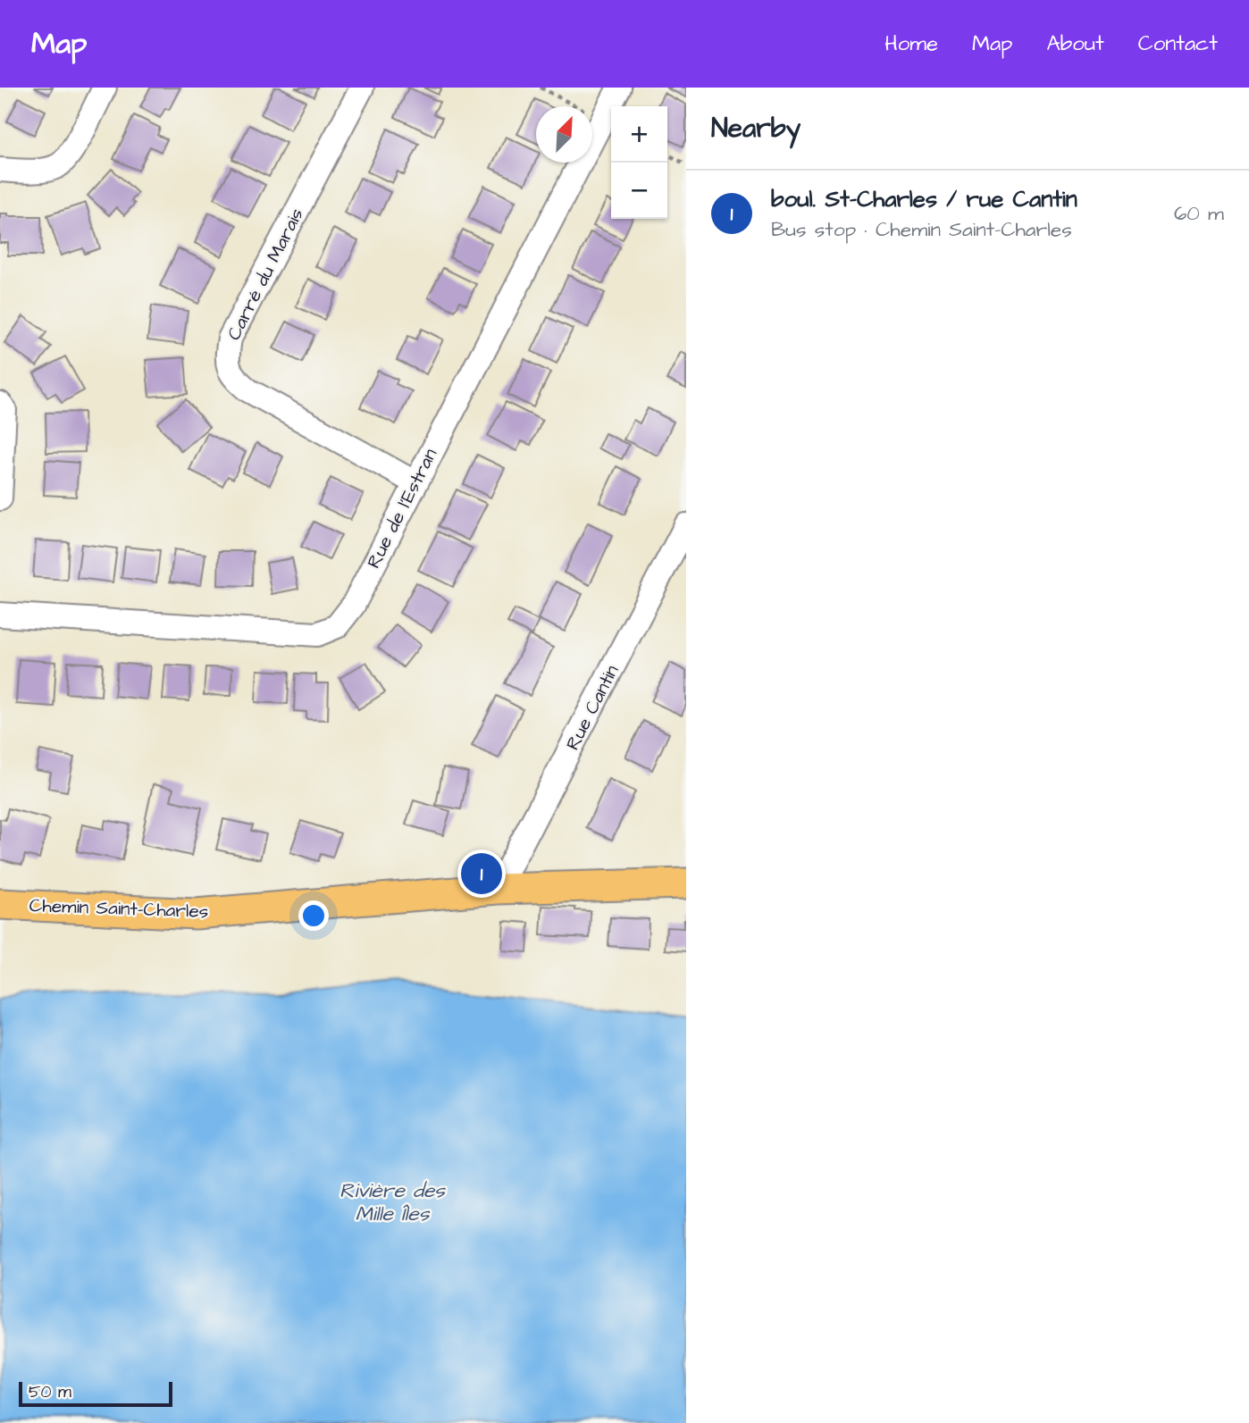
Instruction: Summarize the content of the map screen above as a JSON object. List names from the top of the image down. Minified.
{"streets":{"main road":["Chemin Saint-Charles"],"street":["Carré du Marais","Rue de l'Estran","Rue Cantin"]},"crossings":[["Carré du Marais","Rue de l'Estran"],["Rue Cantin","Chemin Saint-Charles"]],"water":["Rivière des Mille Îles"],"scale_bar":"50 m","north":"top right","page":{"header":"Map","nav":["Home","Map","About","Contact"],"heading":"Nearby","map_buttons":["+","−"],"list":[{"mark":"1","name":"boul. St-Charles / rue Cantin","note":"Bus stop · Chemin Saint-Charles","value":"60 m"}],"pins":"1","scale":"50 m"}}
